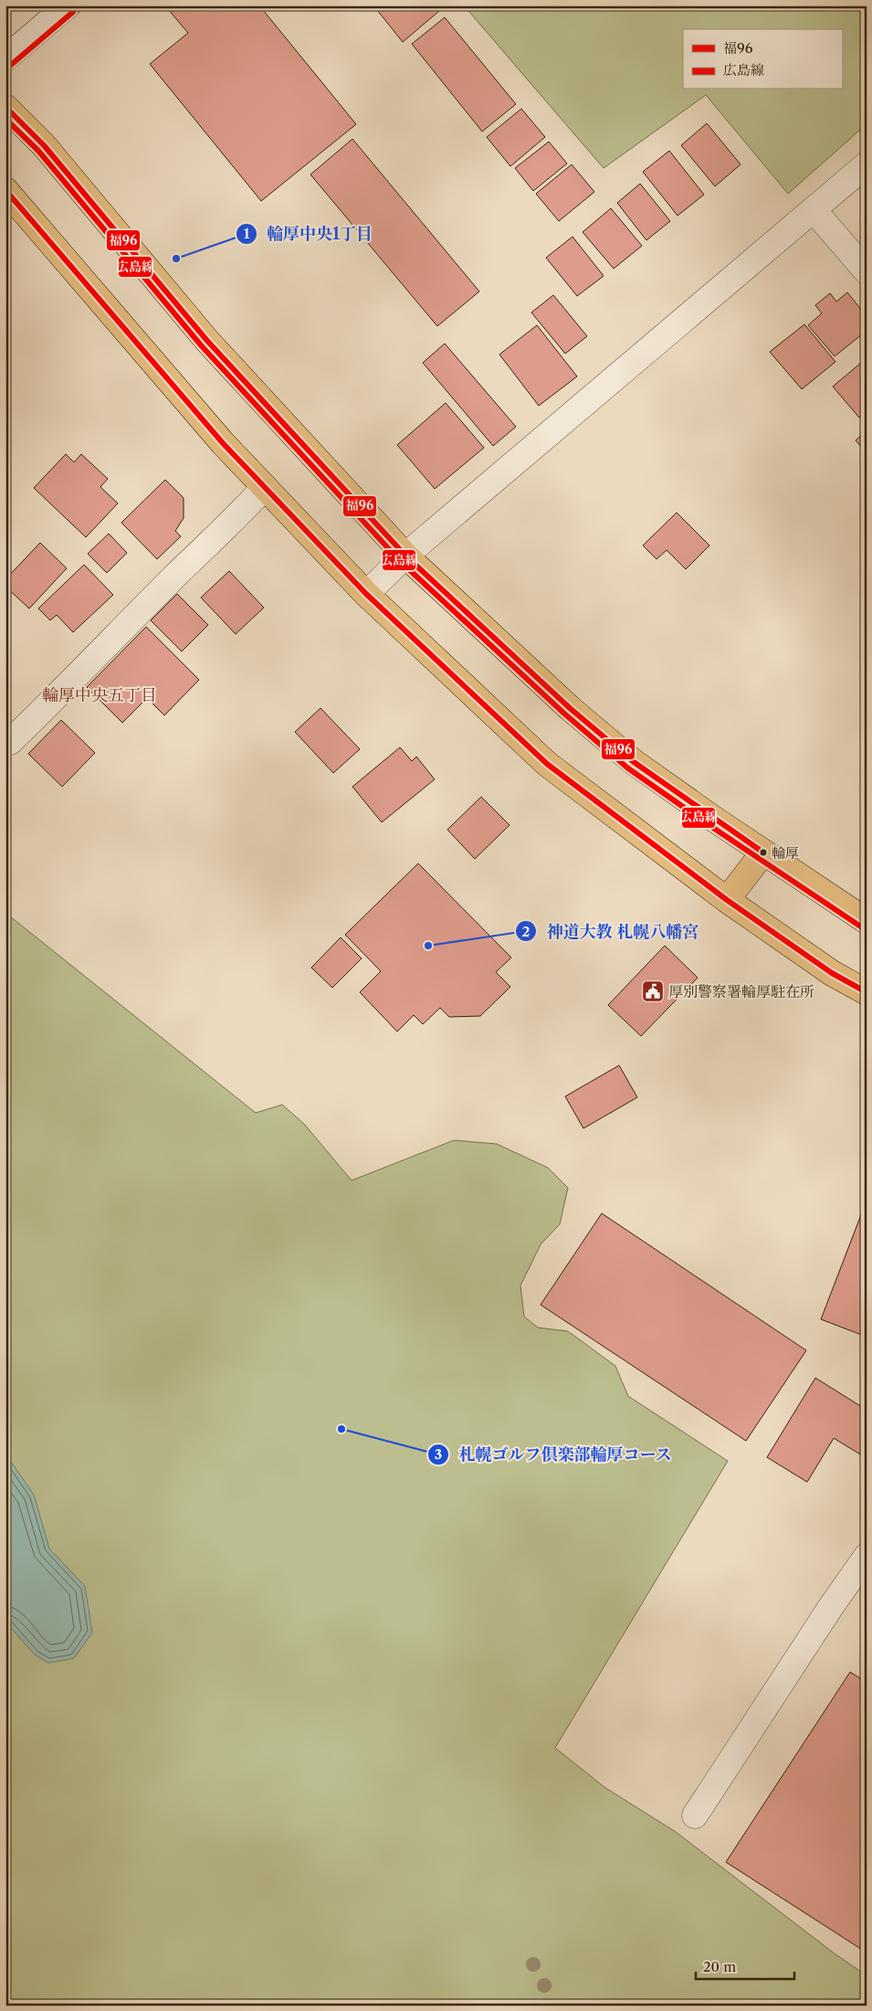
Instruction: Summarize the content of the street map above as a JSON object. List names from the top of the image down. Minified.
{"districts":["輪厚中央五丁目"],"places":{"other":["輪厚中央1丁目","輪厚","神道大教 札幌八幡宮","札幌ゴルフ倶楽部輪厚コース"],"public building":["厚別警察署輪厚駐在所"]},"lines":["transit line 広島線","transit line 福96"],"legend":["福96","広島線"],"scale_bar":"20 m"}
